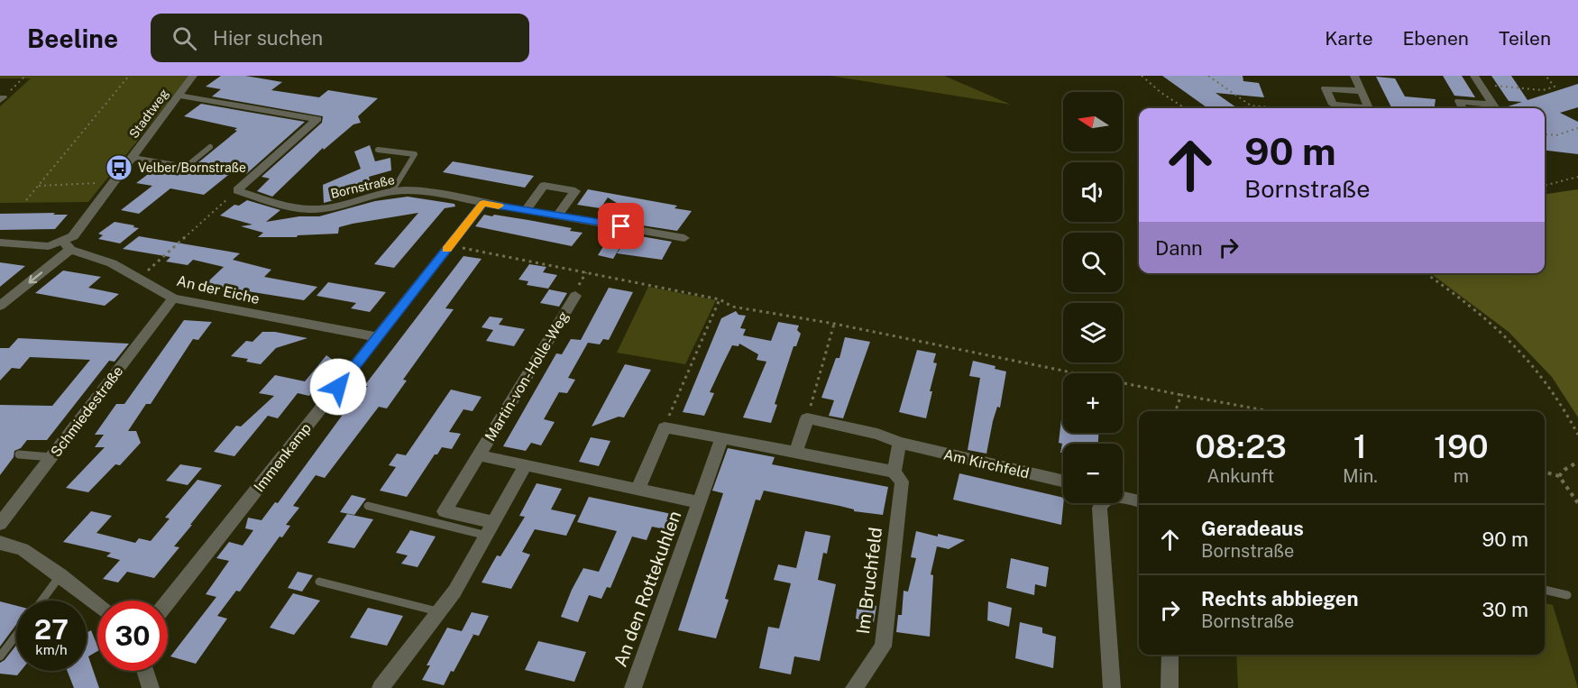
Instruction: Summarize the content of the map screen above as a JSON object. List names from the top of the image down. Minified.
{"streets":{"street":["Stadtweg","Bornstraße","An der Eiche","Martin-von-Holle-Weg","Schmiedestraße","Immenkamp","Am Kirchfeld","Im Bruchfeld","An den Rottekuhlen"]},"crossings":[["Stadtweg","An der Eiche"],["An der Eiche","Schmiedestraße"],["An der Eiche","Immenkamp"]],"places":{"bus stop":["Velber/Bornstraße"]},"north":"left","page":{"header":"Beeline","search":"Hier suchen","nav":["Karte","Ebenen","Teilen"],"map_buttons":["+","−"],"turn":["90 m","Bornstraße"],"then":"Dann","eta":["08:23","Ankunft","1","Min.","190","m"],"list":[{"name":"Geradeaus","note":"Bornstraße","value":"90 m"},{"name":"Rechts abbiegen","note":"Bornstraße","value":"30 m"}],"speed":"27 km/h","limit":"30"}}
